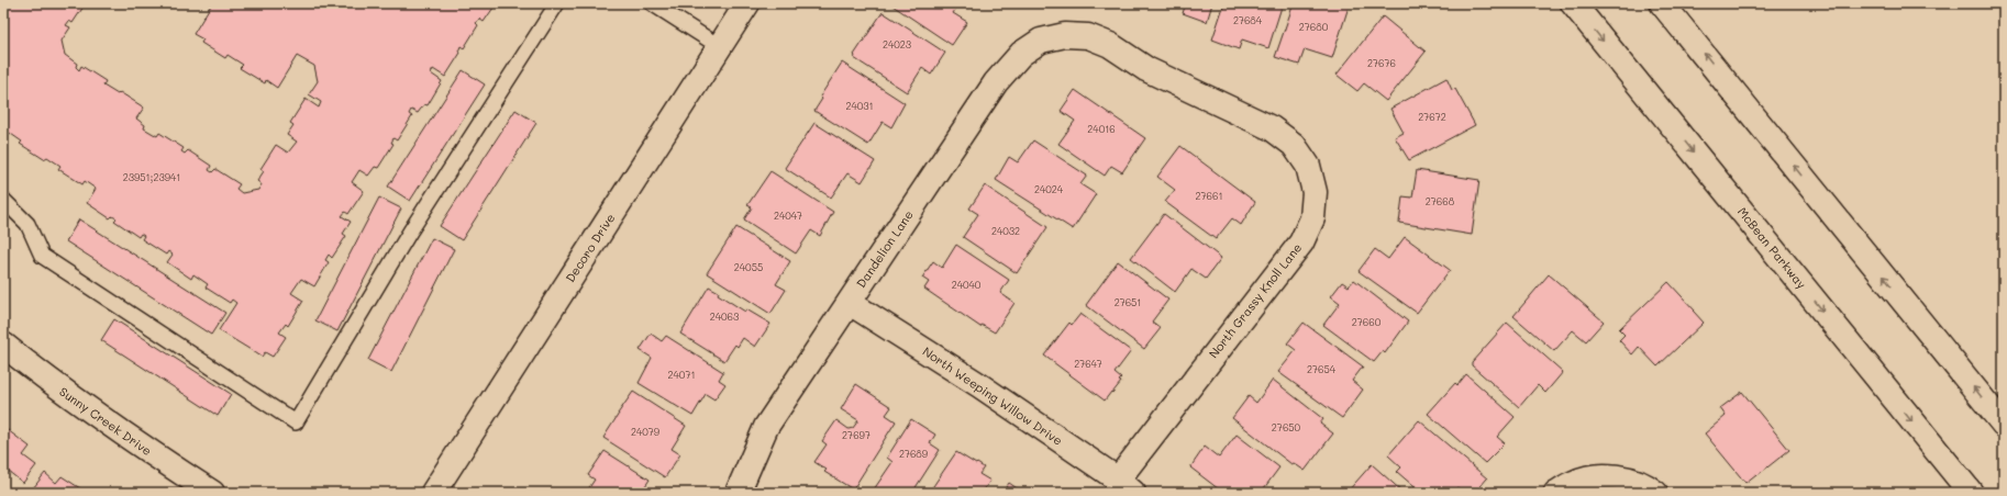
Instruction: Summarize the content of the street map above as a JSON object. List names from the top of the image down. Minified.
{"streets":{"street":["Decoro Drive","McBean Parkway","Dandelion Lane","North Grassy Knoll Lane","North Weeping Willow Drive","Sunny Creek Drive"]},"crossings":[["Dandelion Lane","North Grassy Knoll Lane"],["Dandelion Lane","North Weeping Willow Drive"],["North Grassy Knoll Lane","North Weeping Willow Drive"]],"house_numbers":["27684","27680","24023","27676","24031","27672","24016","23951;23941","24024","27661","27668","24047","24032","24055","24040","27651","24063","27660","27647","27654","24071","27650","24079","27697","27689"]}
